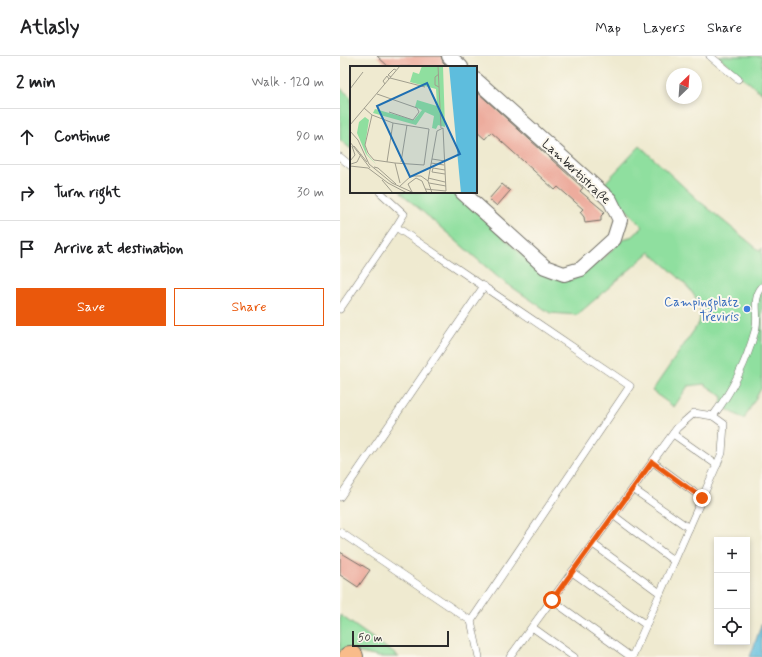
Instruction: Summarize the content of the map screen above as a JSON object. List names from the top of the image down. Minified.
{"streets":{"street":["Lambertistraße"]},"places":["Campingplatz Treviris"],"scale_bar":"50 m","north":"top right","page":{"header":"Atlasly","nav":["Map","Layers","Share"],"heading":["2 min","Walk · 120 m"],"list":[["Continue","90 m"],["Turn right","30 m"],"Arrive at destination"],"buttons":["Save","Share"],"map_buttons":["+","−"],"scale":"50 m"}}
